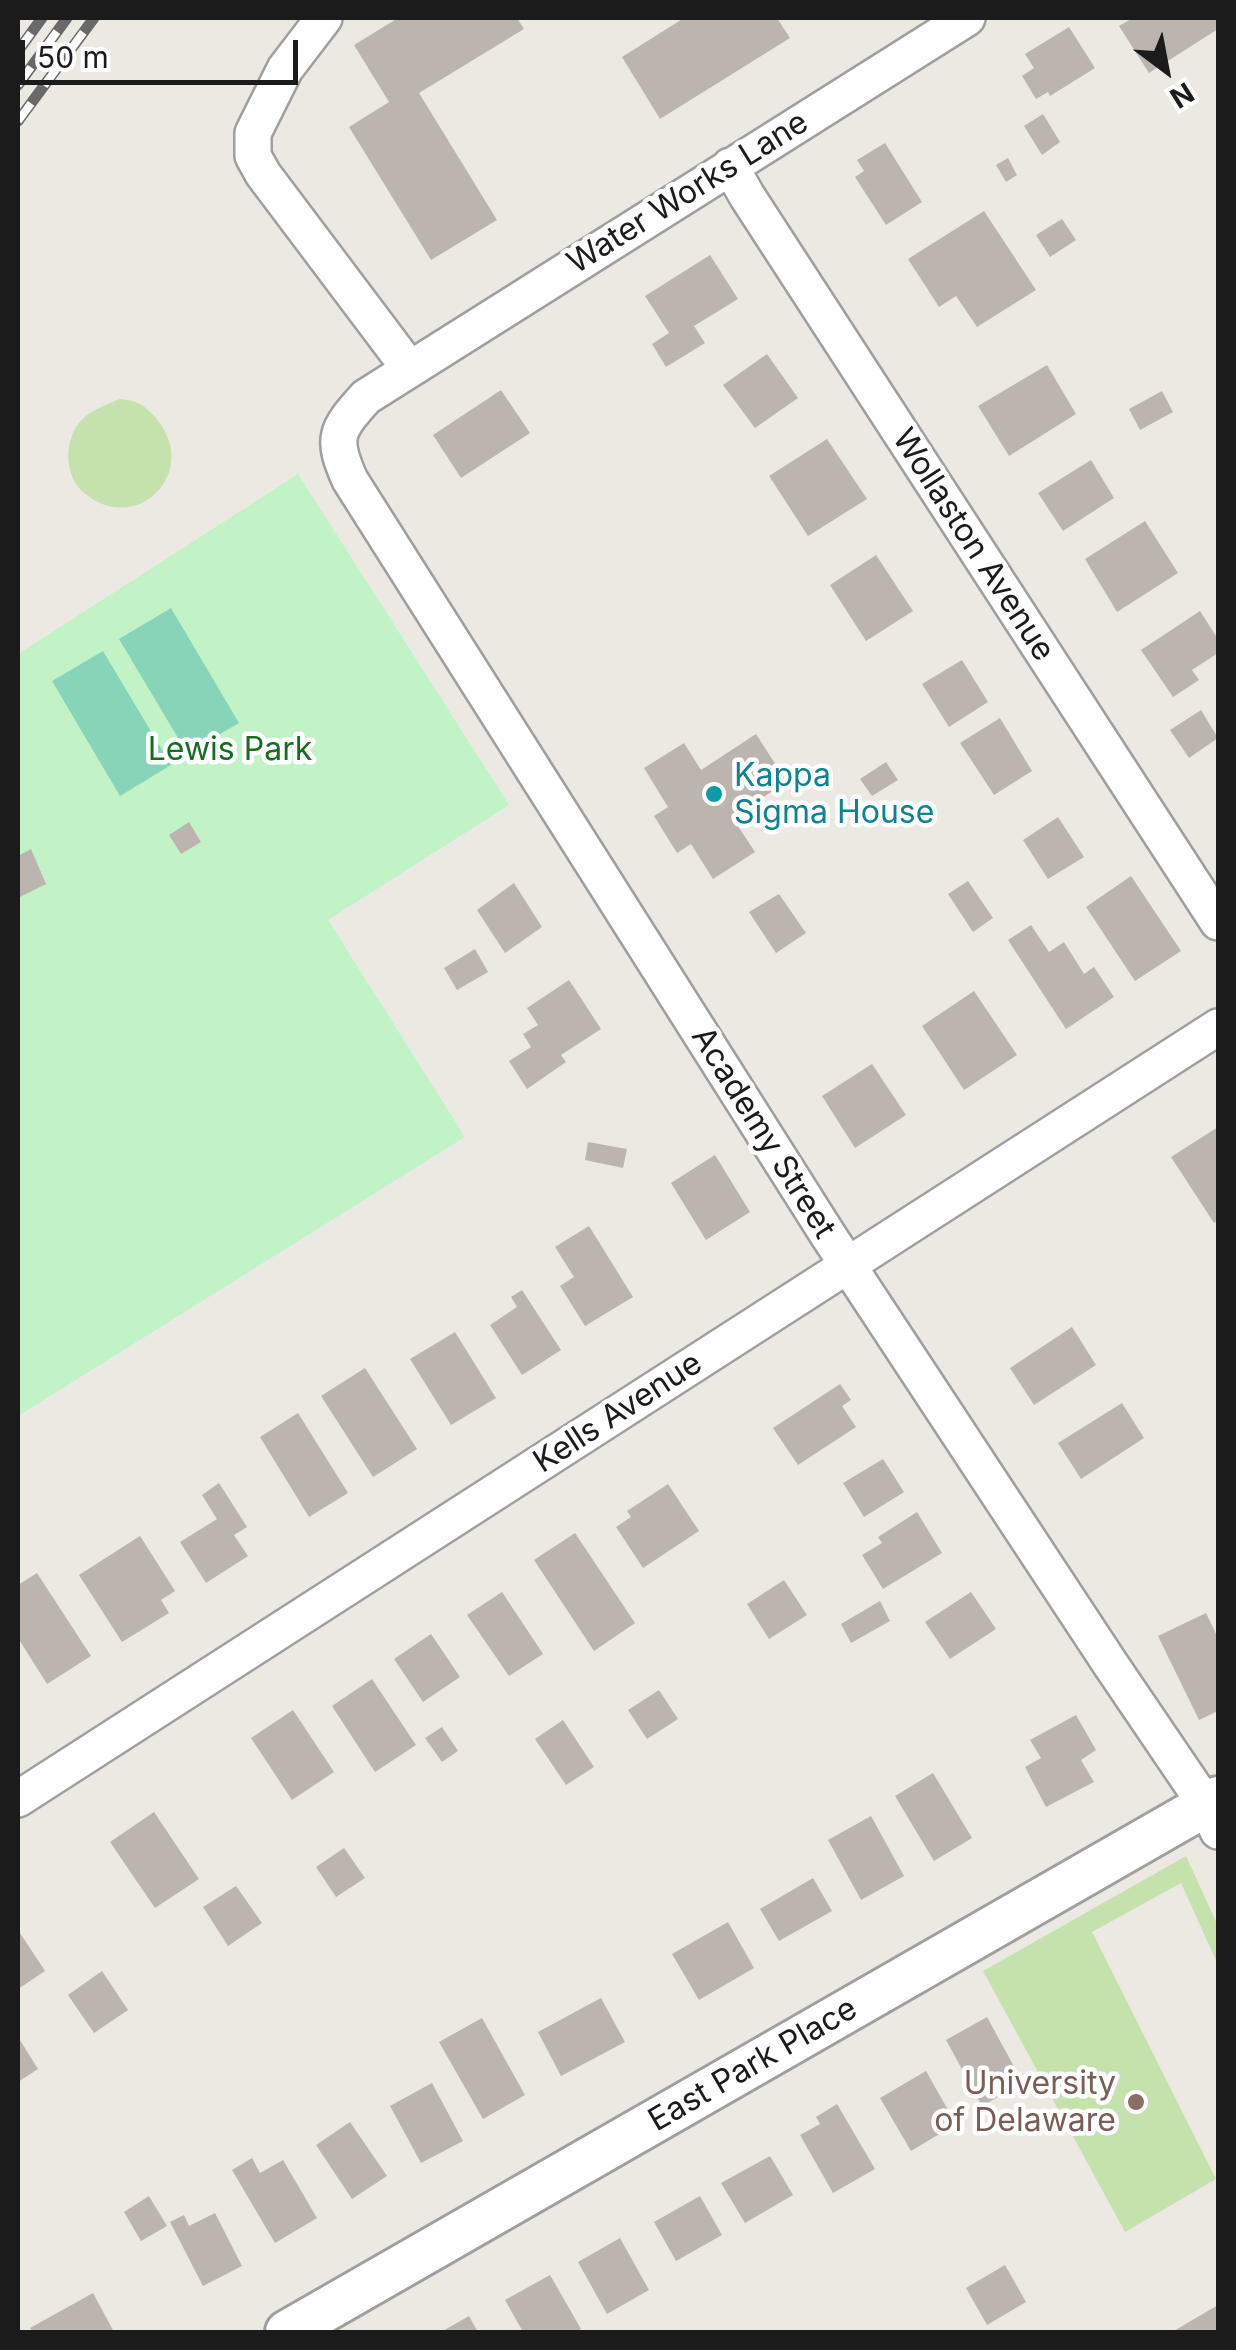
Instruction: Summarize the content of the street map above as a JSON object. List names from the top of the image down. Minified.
{"streets":{"street":["Water Works Lane","Wollaston Avenue","Academy Street","Kells Avenue","East Park Place"]},"crossings":[["Water Works Lane","Wollaston Avenue"],["Water Works Lane","Academy Street"],["Academy Street","Kells Avenue"],["Academy Street","East Park Place"]],"parks":["Lewis Park"],"places":["Kappa Sigma House","University of Delaware"],"scale_bar":"50 m","north":"bottom right"}
